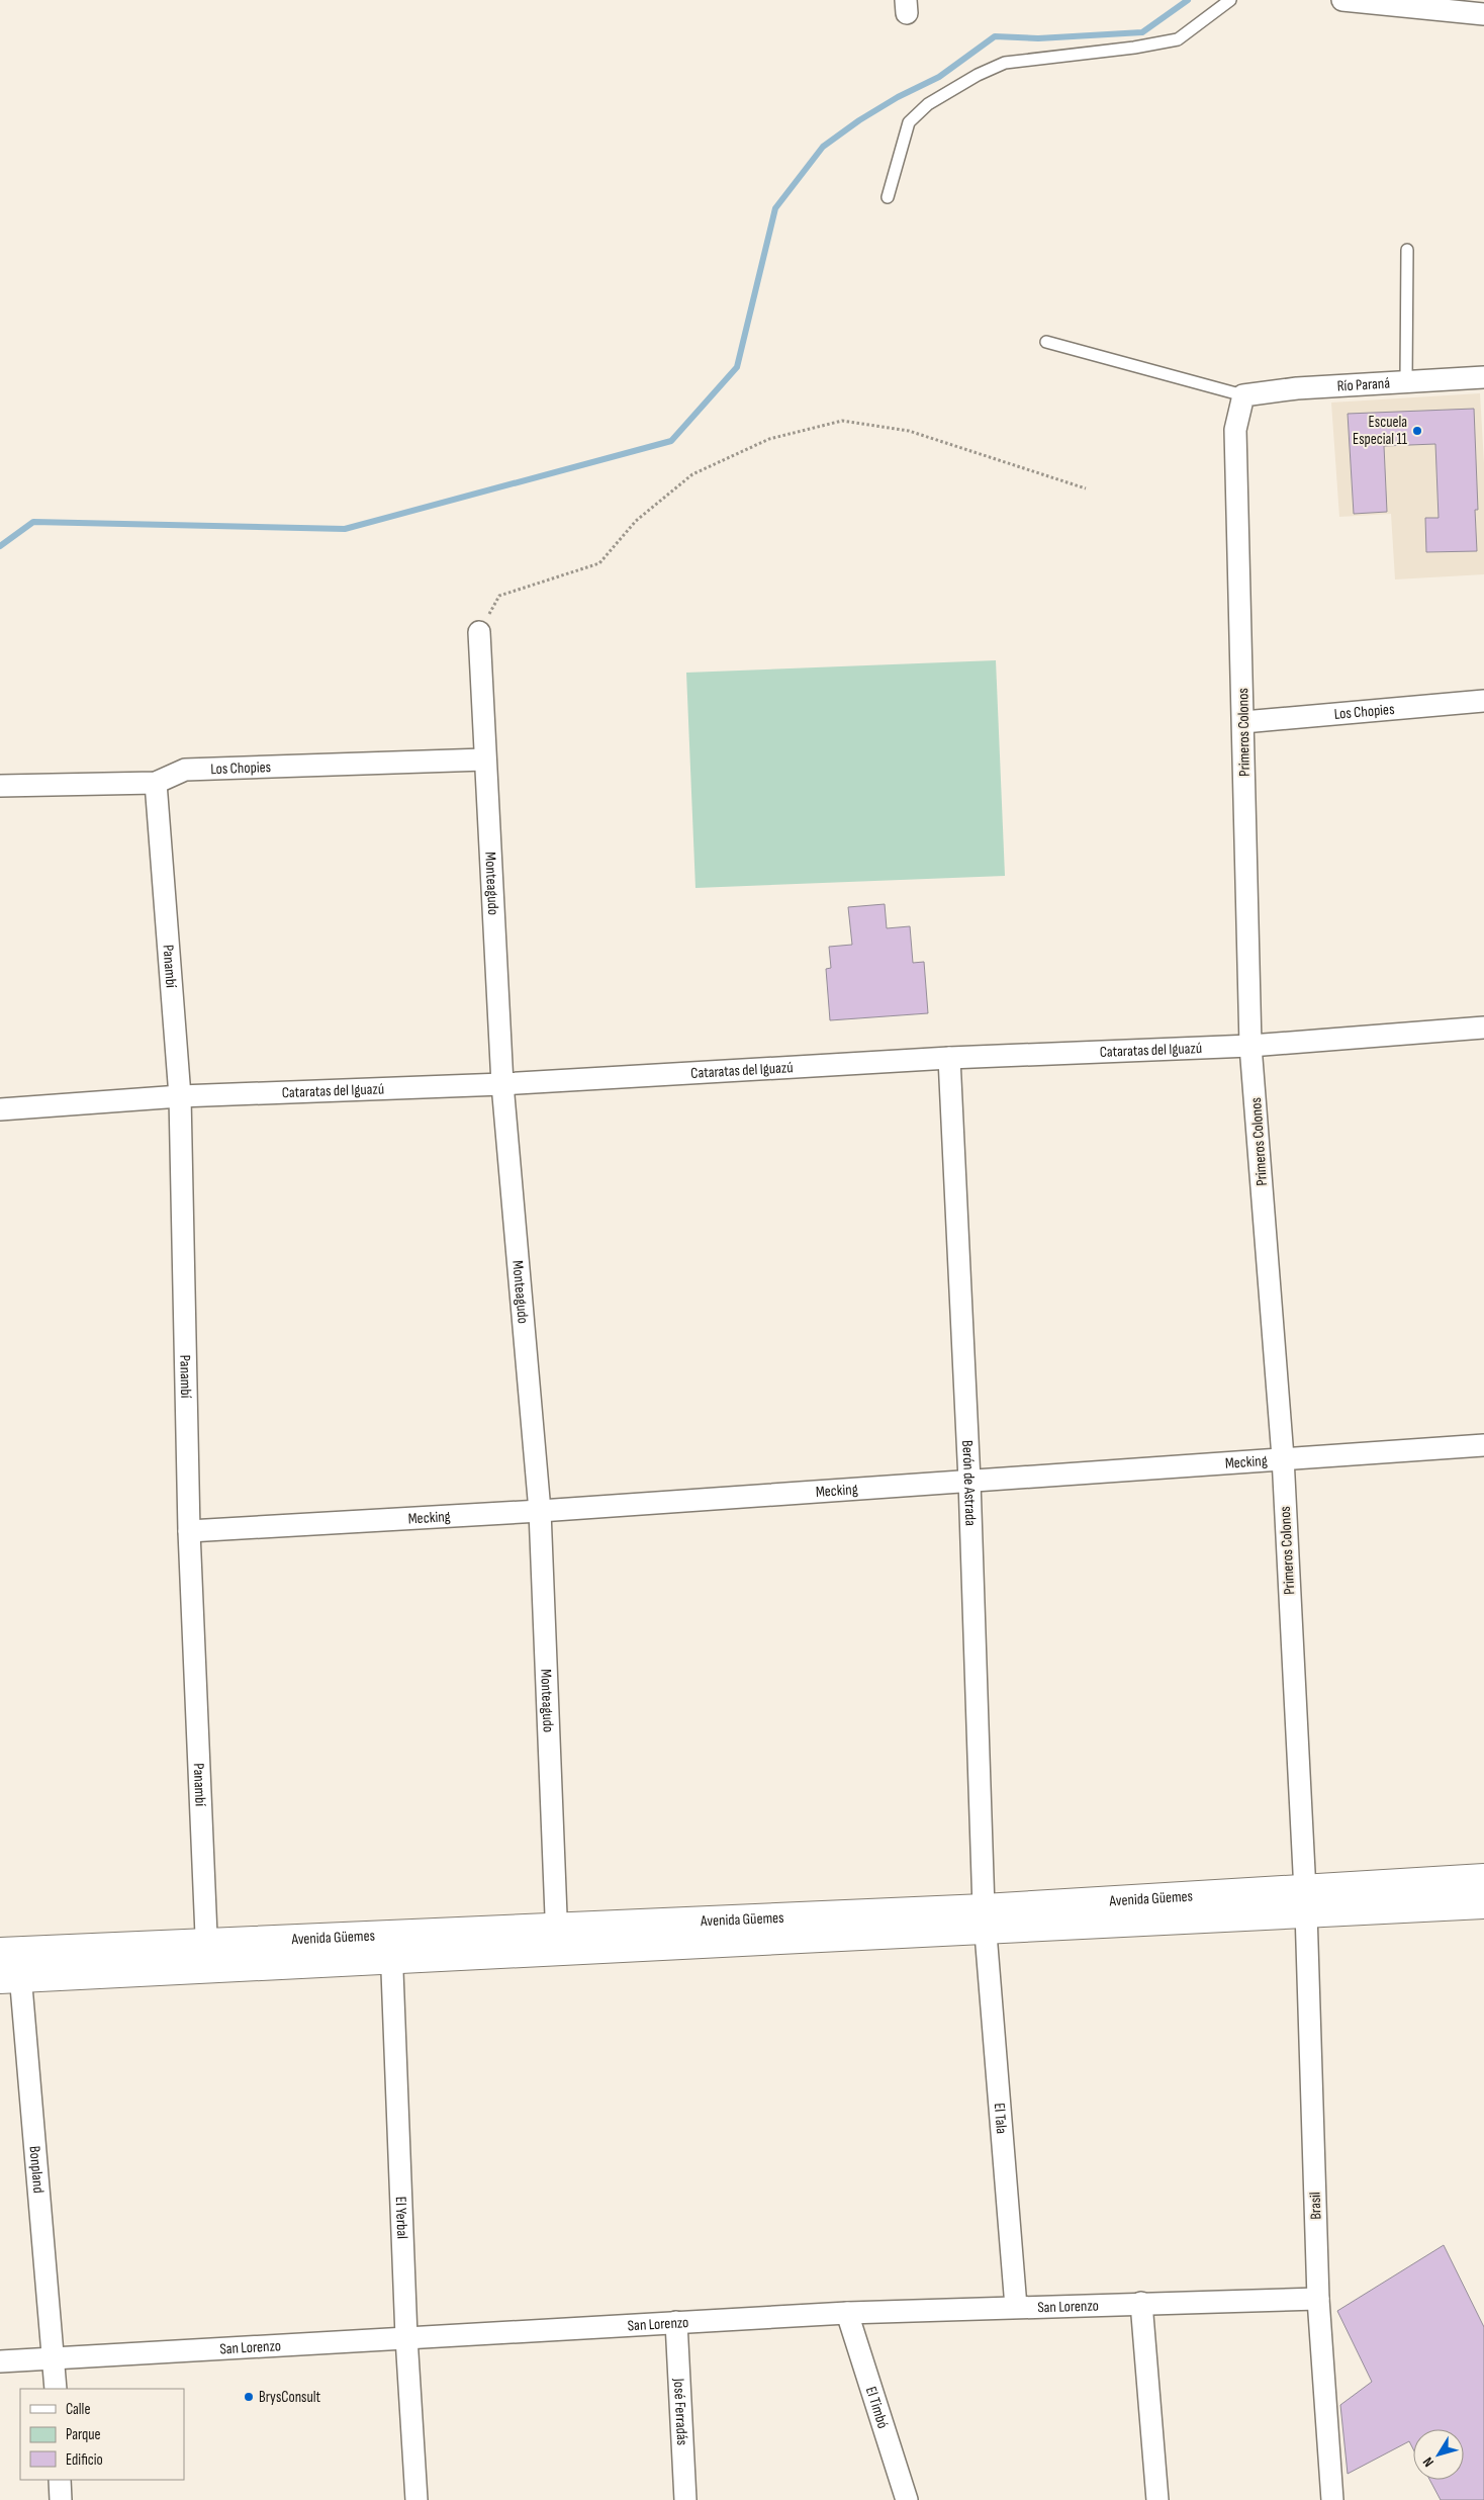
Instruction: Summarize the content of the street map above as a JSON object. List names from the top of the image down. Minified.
{"streets":{"main road":["Avenida Güemes"],"street":["Río Paraná","Los Chopies","Primeros Colonos","Monteagudo","Panambí","Cataratas del Iguazú","Mecking","Berón de Astrada","El Tala","Bonpland","Brasil","El Yerbal","San Lorenzo","El Timbó","José Ferradás"]},"crossings":[["Río Paraná","Primeros Colonos"],["Los Chopies","Primeros Colonos"],["Los Chopies","Monteagudo"],["Los Chopies","Panambí"],["Primeros Colonos","Cataratas del Iguazú"],["Primeros Colonos","Mecking"],["Primeros Colonos","Avenida Güemes"],["Primeros Colonos","Brasil"],["Monteagudo","Cataratas del Iguazú"],["Monteagudo","Mecking"],["Monteagudo","Avenida Güemes"],["Panambí","Cataratas del Iguazú"],["Panambí","Mecking"],["Panambí","Avenida Güemes"],["Cataratas del Iguazú","Berón de Astrada"],["Mecking","Berón de Astrada"],["Berón de Astrada","Avenida Güemes"],["Berón de Astrada","El Tala"],["Avenida Güemes","El Tala"],["Avenida Güemes","Bonpland"],["Avenida Güemes","Brasil"],["Avenida Güemes","El Yerbal"],["El Tala","San Lorenzo"],["Bonpland","San Lorenzo"],["Brasil","San Lorenzo"],["El Yerbal","San Lorenzo"],["San Lorenzo","El Timbó"],["San Lorenzo","José Ferradás"]],"places":["Escuela Especial 11","BrysConsult"],"legend":["Calle","Parque","Edificio"],"north":"bottom left"}
